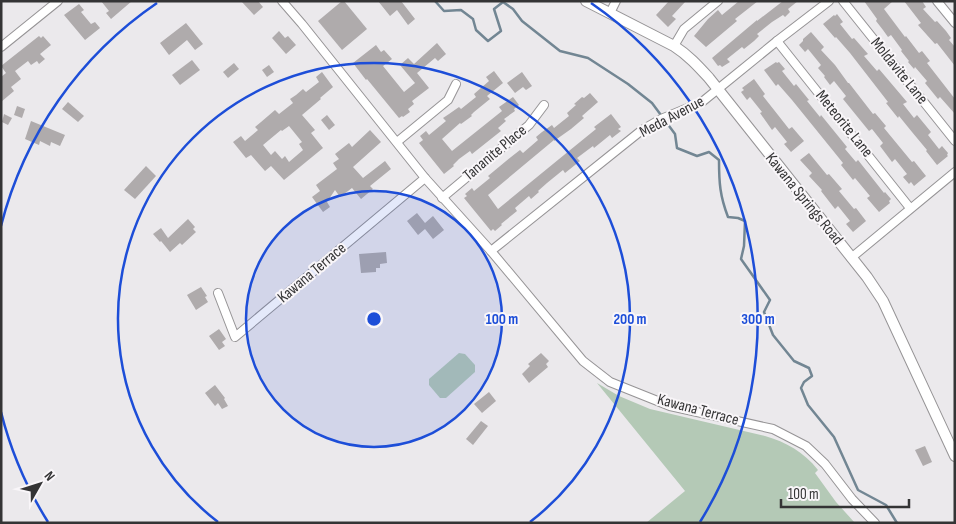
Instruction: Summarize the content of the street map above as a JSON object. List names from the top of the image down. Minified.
{"streets":{"street":["Moldavite Lane","Meda Avenue","Meteorite Lane","Tananite Place","Kawana Springs Road","Kawana Terrace"]},"crossings":[["Meda Avenue","Meteorite Lane"],["Meda Avenue","Kawana Springs Road"],["Meda Avenue","Kawana Terrace"],["Tananite Place","Kawana Terrace"]],"scale_bar":"100 m","north":"top right","rings":["100 m","200 m","300 m"]}
